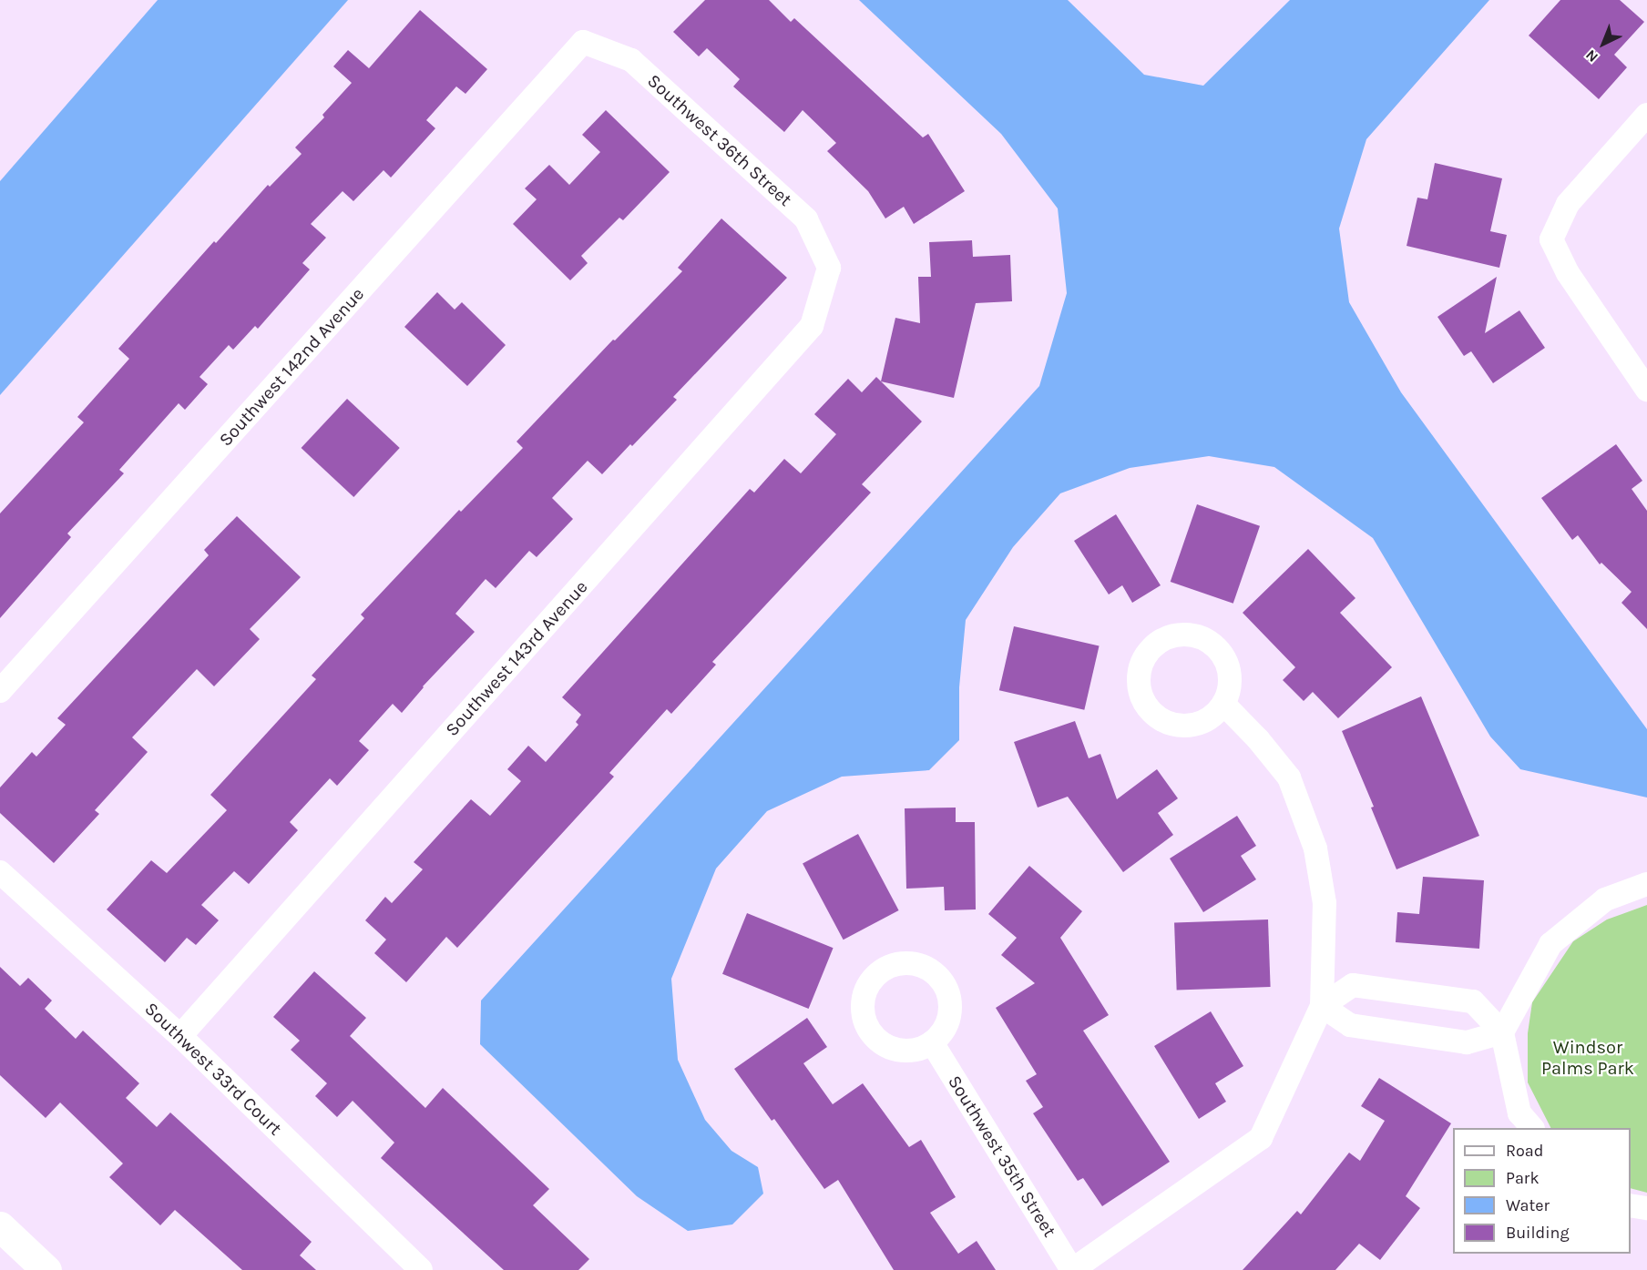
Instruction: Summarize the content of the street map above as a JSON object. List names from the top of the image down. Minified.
{"streets":{"street":["Southwest 36th Street","Southwest 142nd Avenue","Southwest 143rd Avenue","Southwest 33rd Court","Southwest 35th Street"]},"crossings":[["Southwest 36th Street","Southwest 142nd Avenue"],["Southwest 36th Street","Southwest 143rd Avenue"],["Southwest 143rd Avenue","Southwest 33rd Court"]],"parks":["Windsor Palms Park"],"legend":["Road","Park","Water","Building"],"north":"bottom left"}
